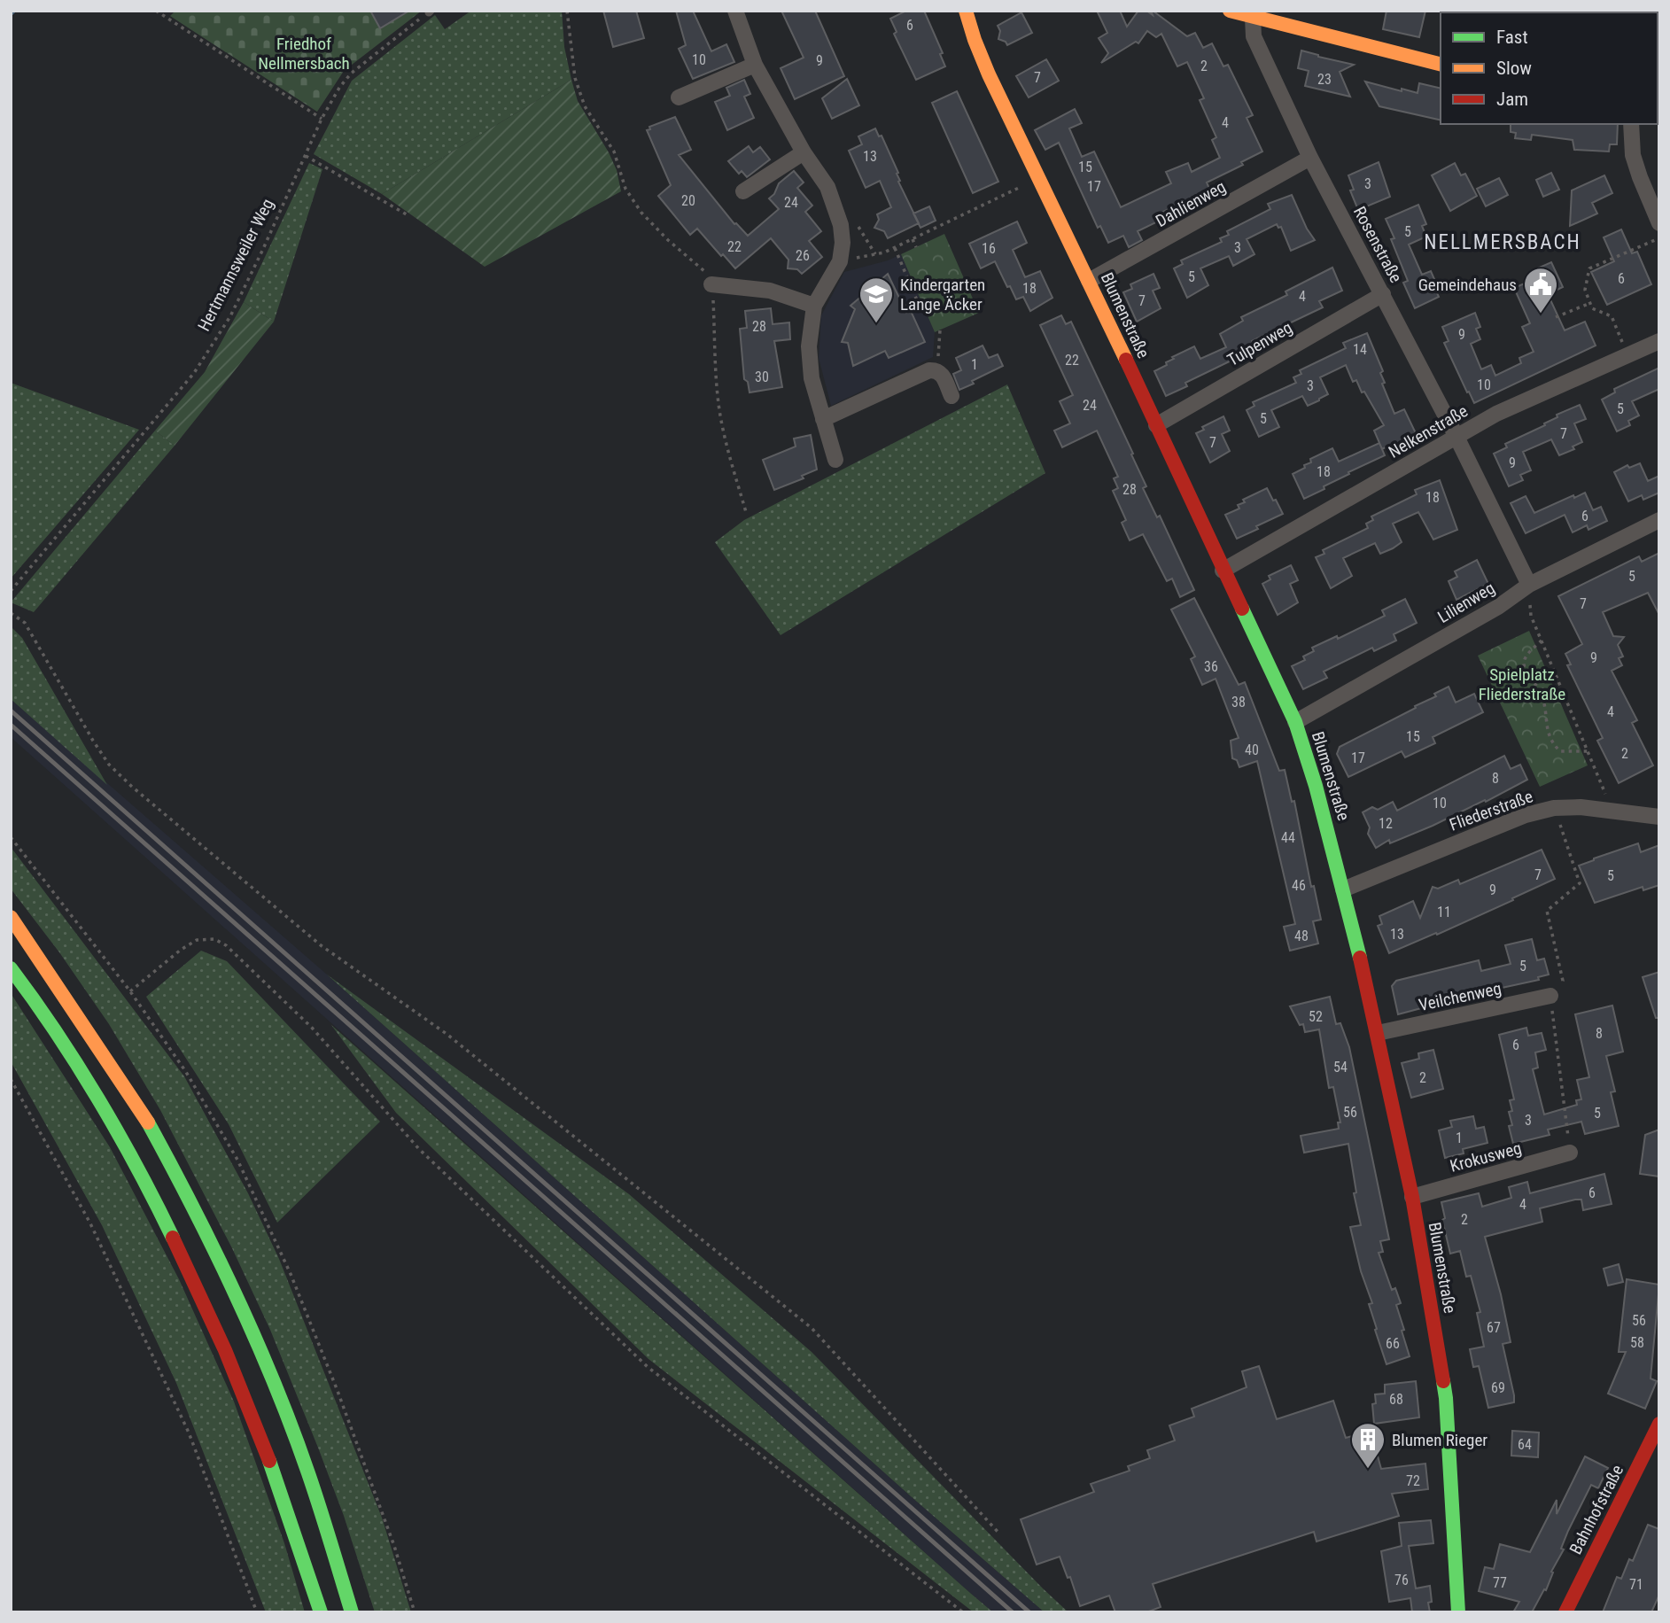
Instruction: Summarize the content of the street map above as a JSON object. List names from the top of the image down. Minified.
{"streets":{"main road":["Blumenstraße","Bahnhofstraße"],"street":["Dahlienweg","Rosenstraße","Tulpenweg","Nelkenstraße","Lilienweg","Fliederstraße","Veilchenweg","Krokusweg"],"path":["Hertmannsweiler Weg"]},"crossings":[["Dahlienweg","Rosenstraße"],["Dahlienweg","Blumenstraße"],["Rosenstraße","Tulpenweg"],["Rosenstraße","Nelkenstraße"],["Rosenstraße","Lilienweg"],["Blumenstraße","Tulpenweg"],["Blumenstraße","Nelkenstraße"],["Blumenstraße","Lilienweg"],["Blumenstraße","Fliederstraße"],["Blumenstraße","Veilchenweg"],["Blumenstraße","Krokusweg"]],"districts":["NELLMERSBACH"],"parks":["Friedhof Nellmersbach","Spielplatz Fliederstraße"],"places":{"public building":["Gemeindehaus"],"school or university":["Kindergarten Lange Äcker"],"building":["Blumen Rieger"]},"house_numbers":["6","10","9","2","7","23","4","13","15","3","17","20","24","5","22","3","16","26","5","6","18","4","7","28","9","14","22","1","30","10","3","24","5","5","7","7","9","18","28","18","6","5","7","9","36","38","4","15","40","2","17","8","10","12","44","7","5","46","9","11","13","48","5","52","8","6","54","2","56","5","3","1","6","4","2","56","67","58","66","69","68","64","72","76","77","71"],"legend":["Fast","Slow","Jam"]}
